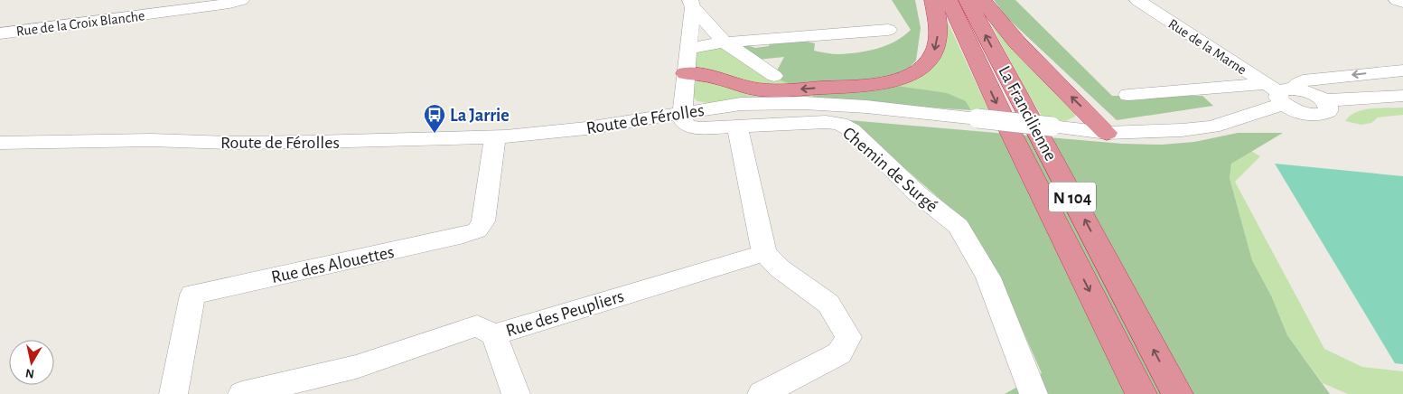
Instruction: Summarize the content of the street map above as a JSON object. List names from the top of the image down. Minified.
{"streets":{"highway":["La Francilienne","N 104"],"street":["Rue de la Croix Blanche","Rue de la Marne","Route de Férolles","Chemin de Surgé","Rue des Alouettes","Rue des Peupliers"]},"crossings":[["Rue de la Marne","Route de Férolles"],["Route de Férolles","Chemin de Surgé"],["Route de Férolles","Rue des Alouettes"]],"places":{"bus stop":["La Jarrie"]},"north":"bottom"}
